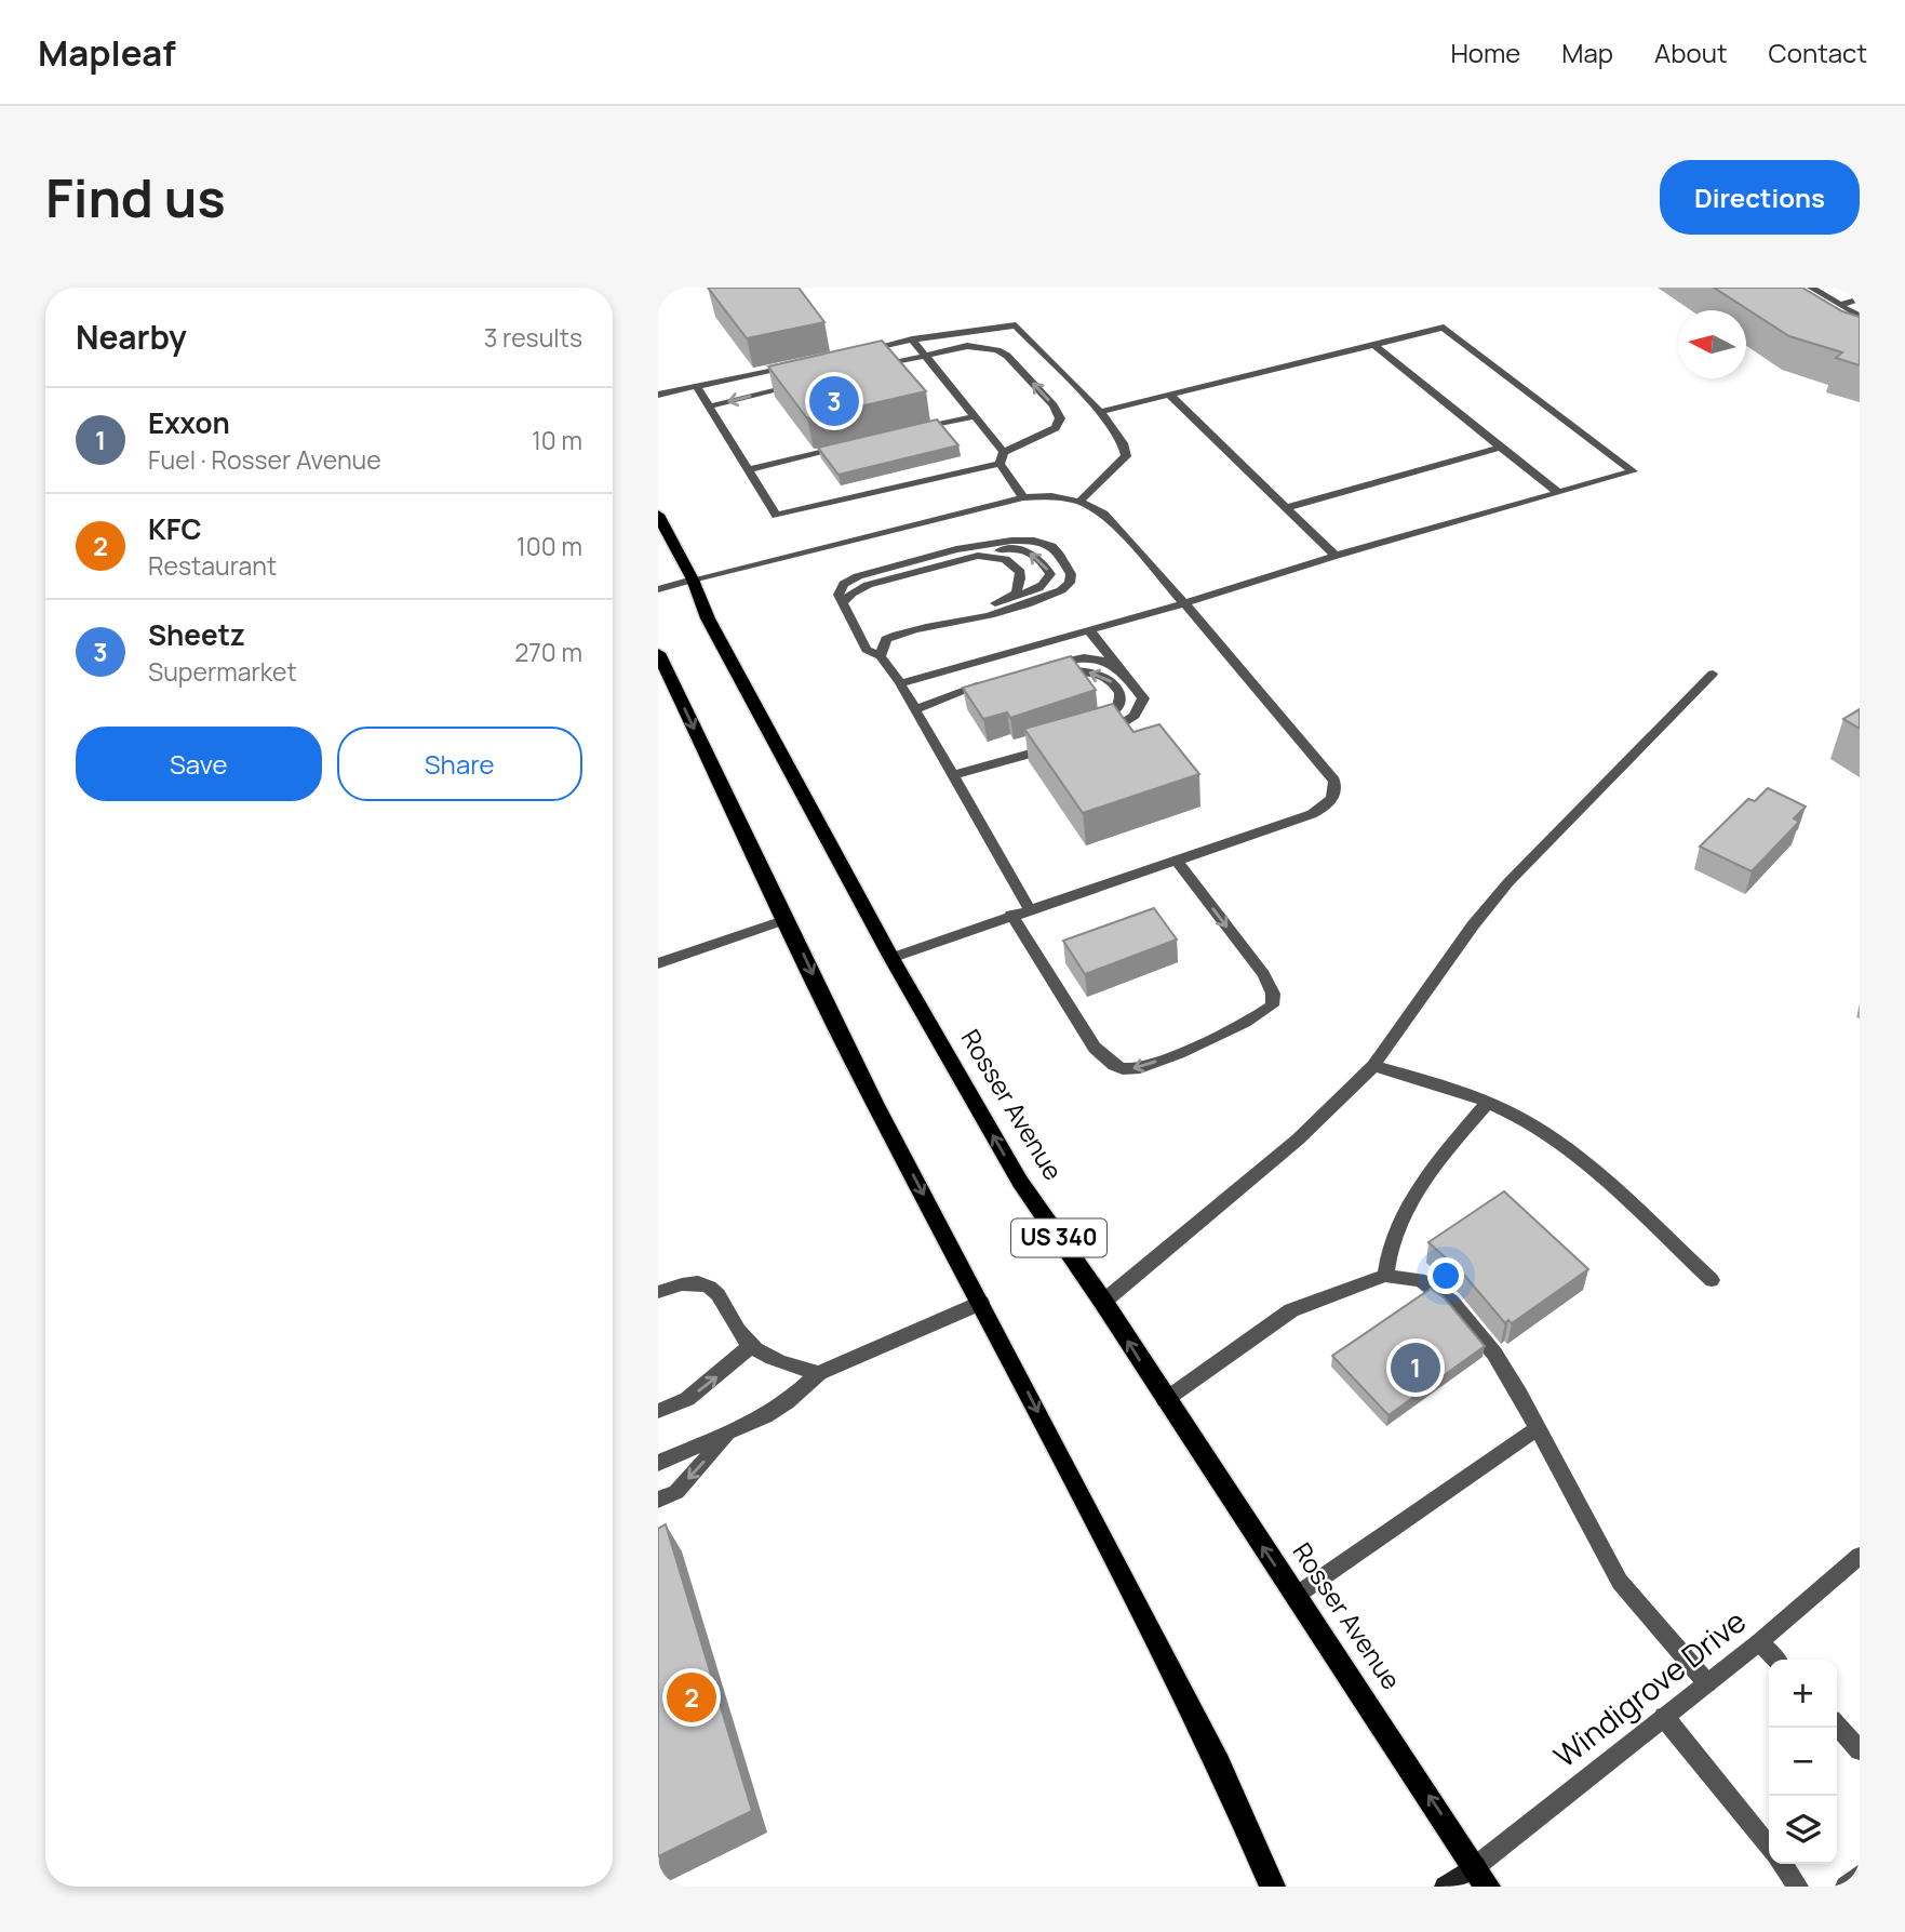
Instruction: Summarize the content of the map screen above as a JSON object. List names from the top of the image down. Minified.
{"streets":{"main road":["Rosser Avenue","US 340"],"street":["Windigrove Drive"]},"crossings":[["Rosser Avenue","Windigrove Drive"]],"north":"left","page":{"header":"Mapleaf","nav":["Home","Map","About","Contact"],"buttons":["Directions",["Save","Share"]],"title":"Find us","heading":["Nearby","3 results"],"pins":["3","1","2"],"list":[{"mark":"1","name":"Exxon","note":"Fuel · Rosser Avenue","value":"10 m"},{"mark":"2","name":"KFC","note":"Restaurant","value":"100 m"},{"mark":"3","name":"Sheetz","note":"Supermarket","value":"270 m"}],"map_buttons":["+","−"]}}
